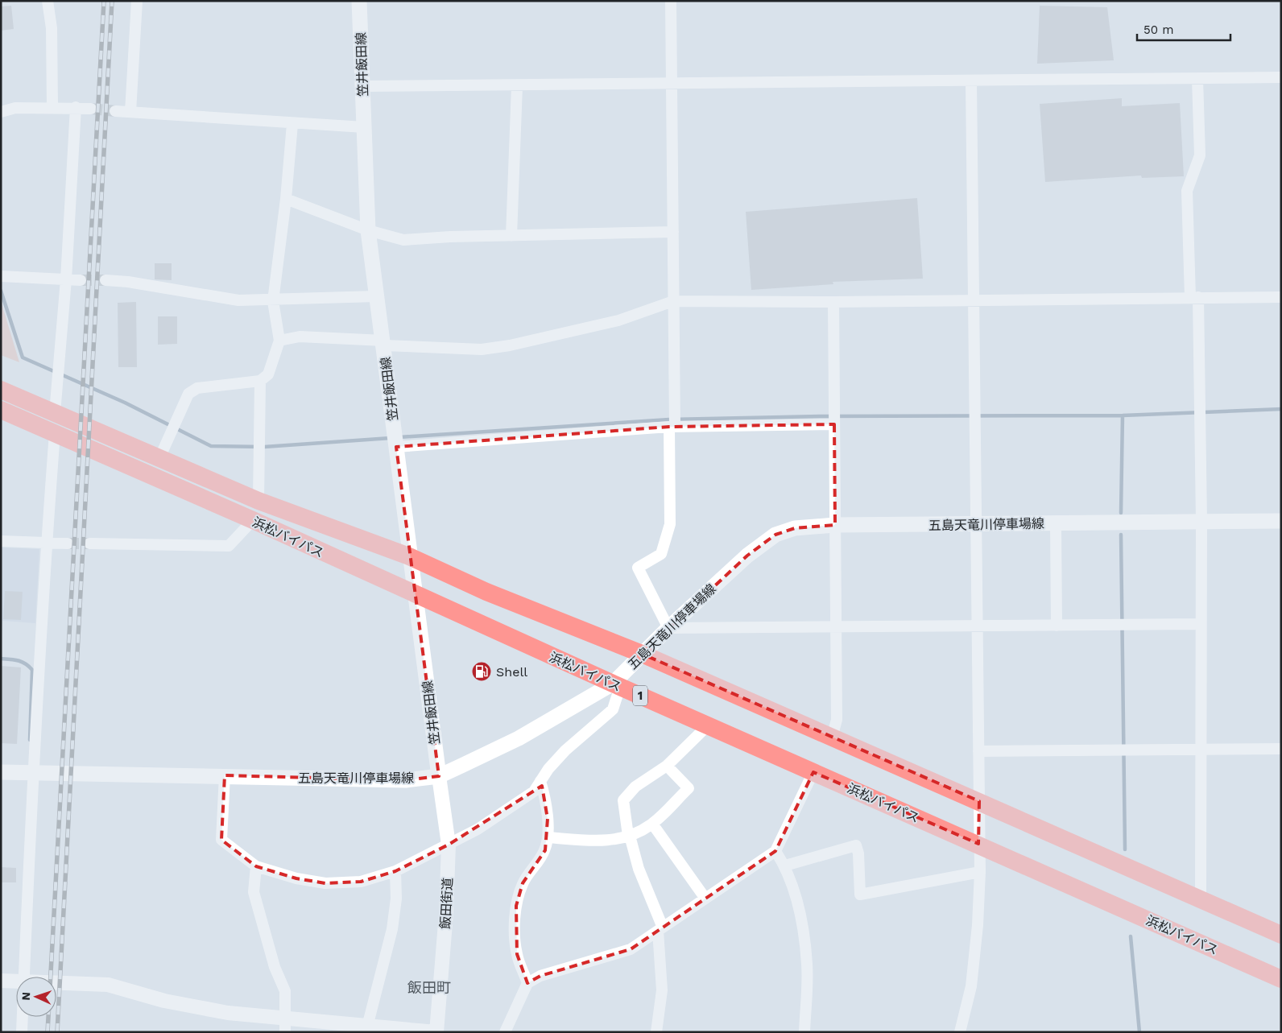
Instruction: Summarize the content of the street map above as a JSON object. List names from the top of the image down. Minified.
{"streets":{"highway":["浜松バイパス","1"],"main road":["笠井飯田線","五島天竜川停車場線"],"street":["飯田街道"]},"crossings":[["笠井飯田線","五島天竜川停車場線"],["笠井飯田線","浜松バイパス"],["笠井飯田線","飯田街道"],["五島天竜川停車場線","浜松バイパス"],["五島天竜川停車場線","飯田街道"]],"districts":["飯田町"],"places":{"fuel station":["Shell"]},"scale_bar":"50 m","north":"left"}
